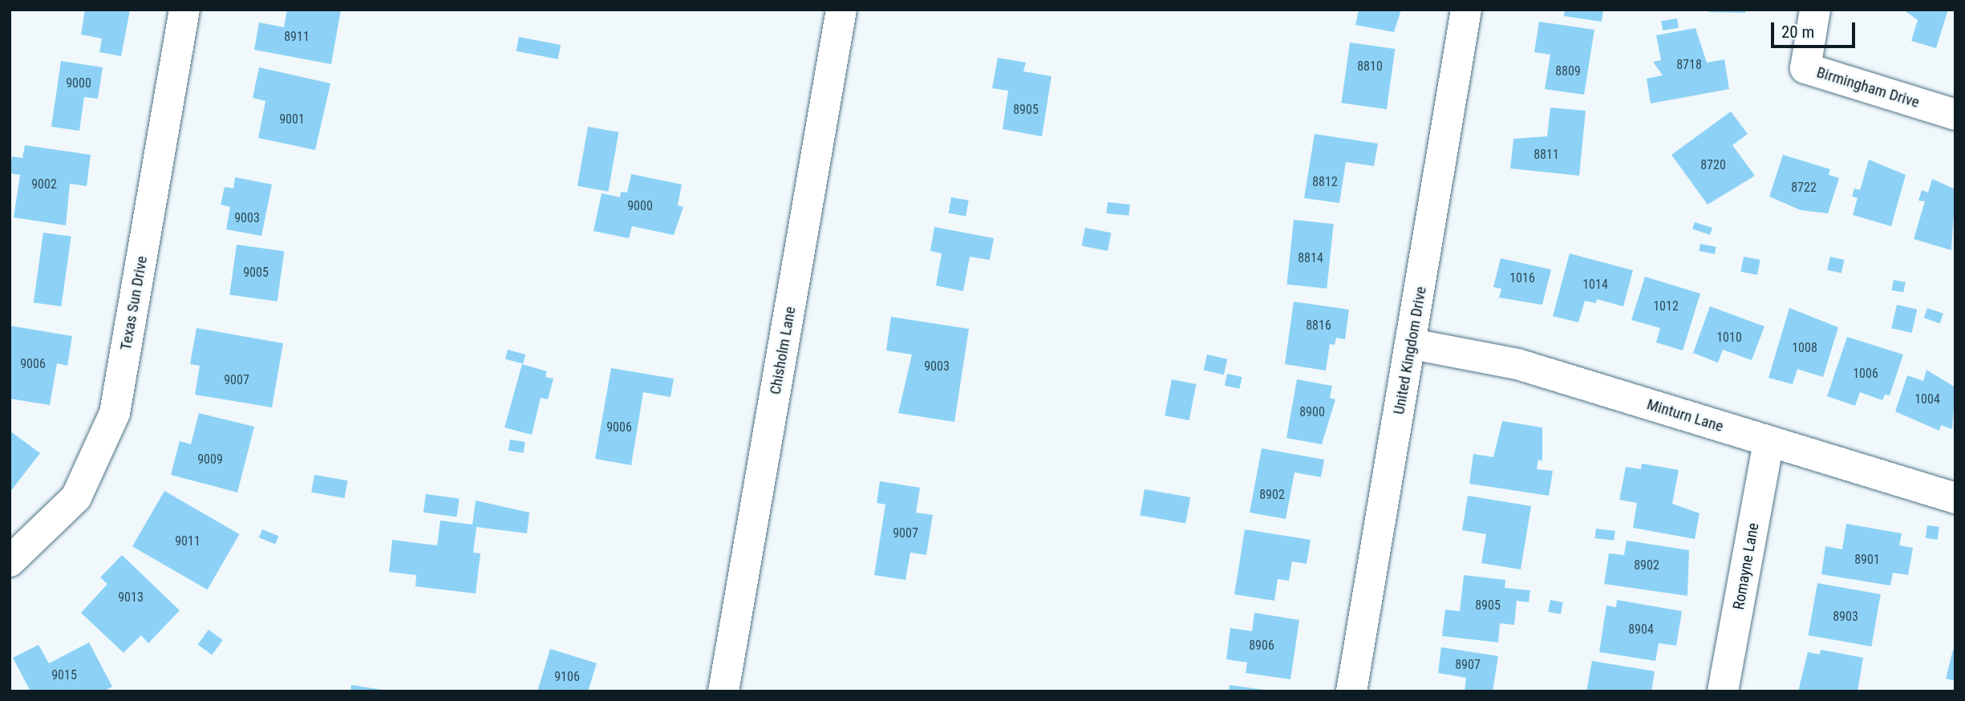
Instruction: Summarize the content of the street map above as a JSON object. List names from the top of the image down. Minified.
{"streets":{"street":["Birmingham Drive","Texas Sun Drive","Chisholm Lane","United Kingdom Drive","Minturn Lane","Romayne Lane"]},"crossings":[["United Kingdom Drive","Minturn Lane"],["Minturn Lane","Romayne Lane"]],"house_numbers":["8911","8718","8810","8809","9000","8905","9001","8811","8720","8812","9002","8722","9000","9003","8814","9005","1016","1014","1012","8816","1010","1008","9006","9003","1006","9007","1004","8900","9006","9009","8902","9007","9011","8901","8902","9013","8905","8903","8904","8906","8907","9015","9106"],"scale_bar":"20 m"}
